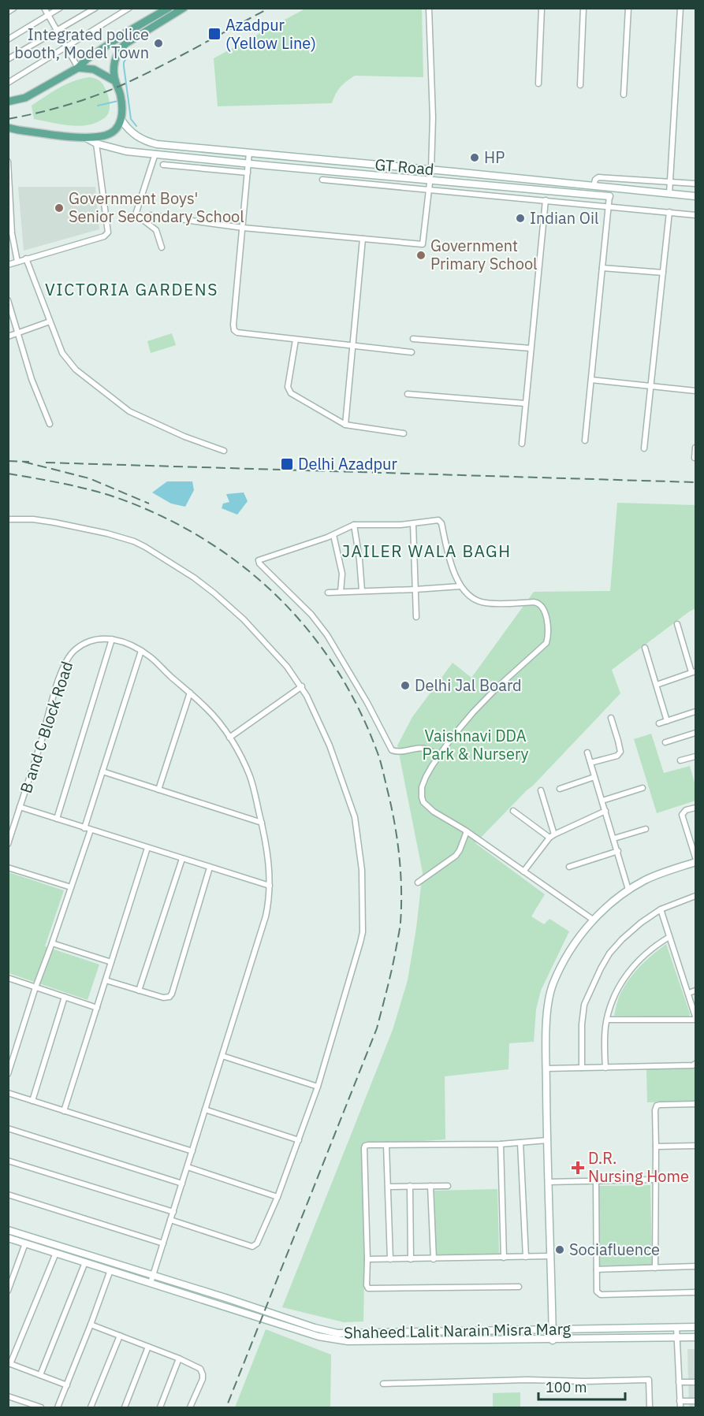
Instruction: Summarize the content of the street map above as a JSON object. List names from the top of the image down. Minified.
{"streets":{"street":["GT Road","B and C Block Road","Shaheed Lalit Narain Misra Marg"]},"districts":["VICTORIA GARDENS","JAILER WALA BAGH"],"parks":["Vaishnavi DDA Park & Nursery"],"places":{"transit":["Azadpur (Yellow Line)","Delhi Azadpur"],"other":["Integrated police booth, Model Town","HP","Government Boys' Senior Secondary School","Indian Oil","Government Primary School","Delhi Jal Board","Sociafluence"],"health":["D.R. Nursing Home"]},"scale_bar":"100 m"}
